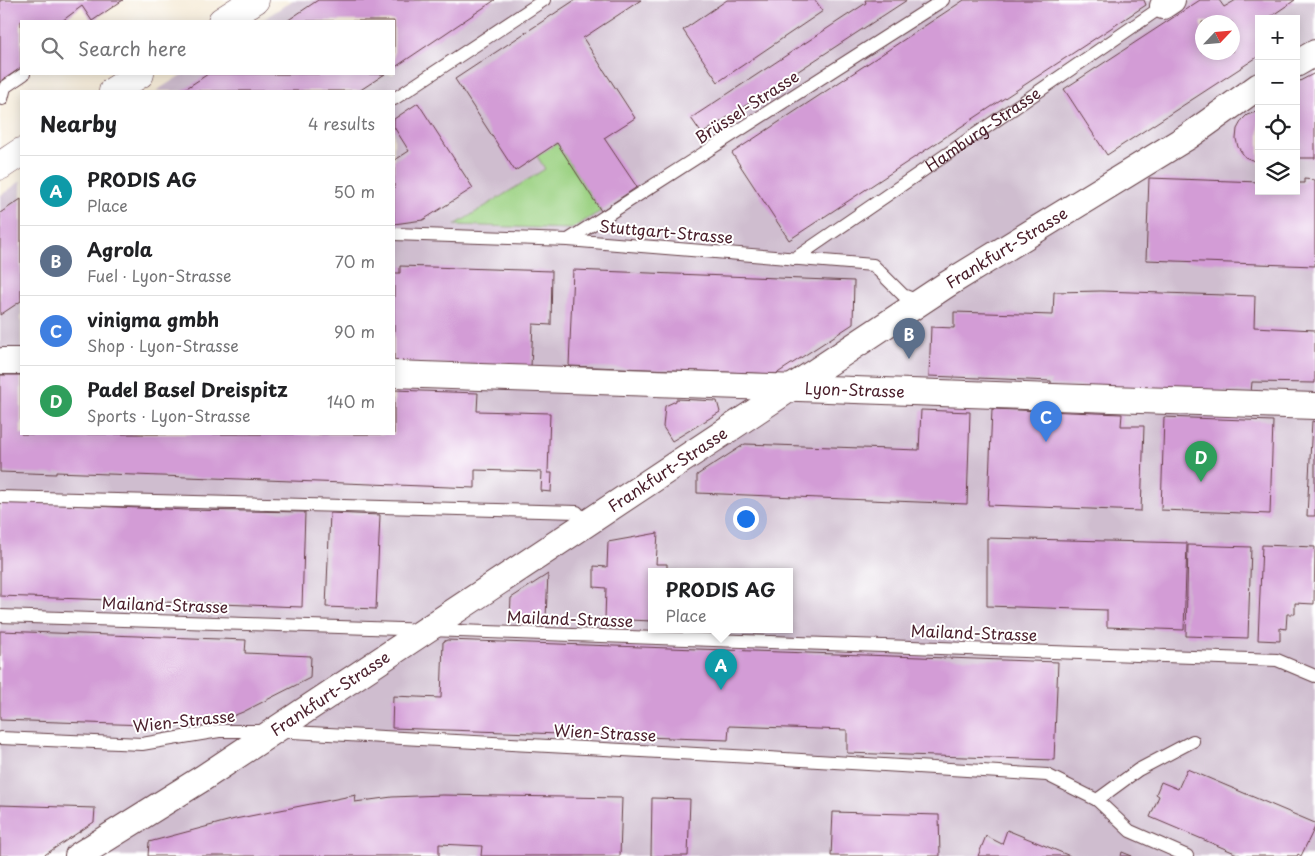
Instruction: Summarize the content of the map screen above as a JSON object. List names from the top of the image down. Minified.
{"streets":{"street":["Frankfurt-Strasse","Lyon-Strasse"],"lane":["Brüssel-Strasse","Hamburg-Strasse","Stuttgart-Strasse","Mailand-Strasse","Wien-Strasse"]},"crossings":[["Brüssel-Strasse","Stuttgart-Strasse"],["Hamburg-Strasse","Stuttgart-Strasse"],["Stuttgart-Strasse","Frankfurt-Strasse"],["Frankfurt-Strasse","Lyon-Strasse"],["Frankfurt-Strasse","Mailand-Strasse"],["Frankfurt-Strasse","Wien-Strasse"]],"north":"top right","page":{"map_buttons":["+","−"],"search":"Search here","heading":["Nearby","4 results"],"list":[{"mark":"A","name":"PRODIS AG","note":"Place","value":"50 m"},{"mark":"B","name":"Agrola","note":"Fuel · Lyon-Strasse","value":"70 m"},{"mark":"C","name":"vinigma gmbh","note":"Shop · Lyon-Strasse","value":"90 m"},{"mark":"D","name":"Padel Basel Dreispitz","note":"Sports · Lyon-Strasse","value":"140 m"}],"pins":["B","C","D","A"],"popup":["PRODIS AG","Place"]}}
